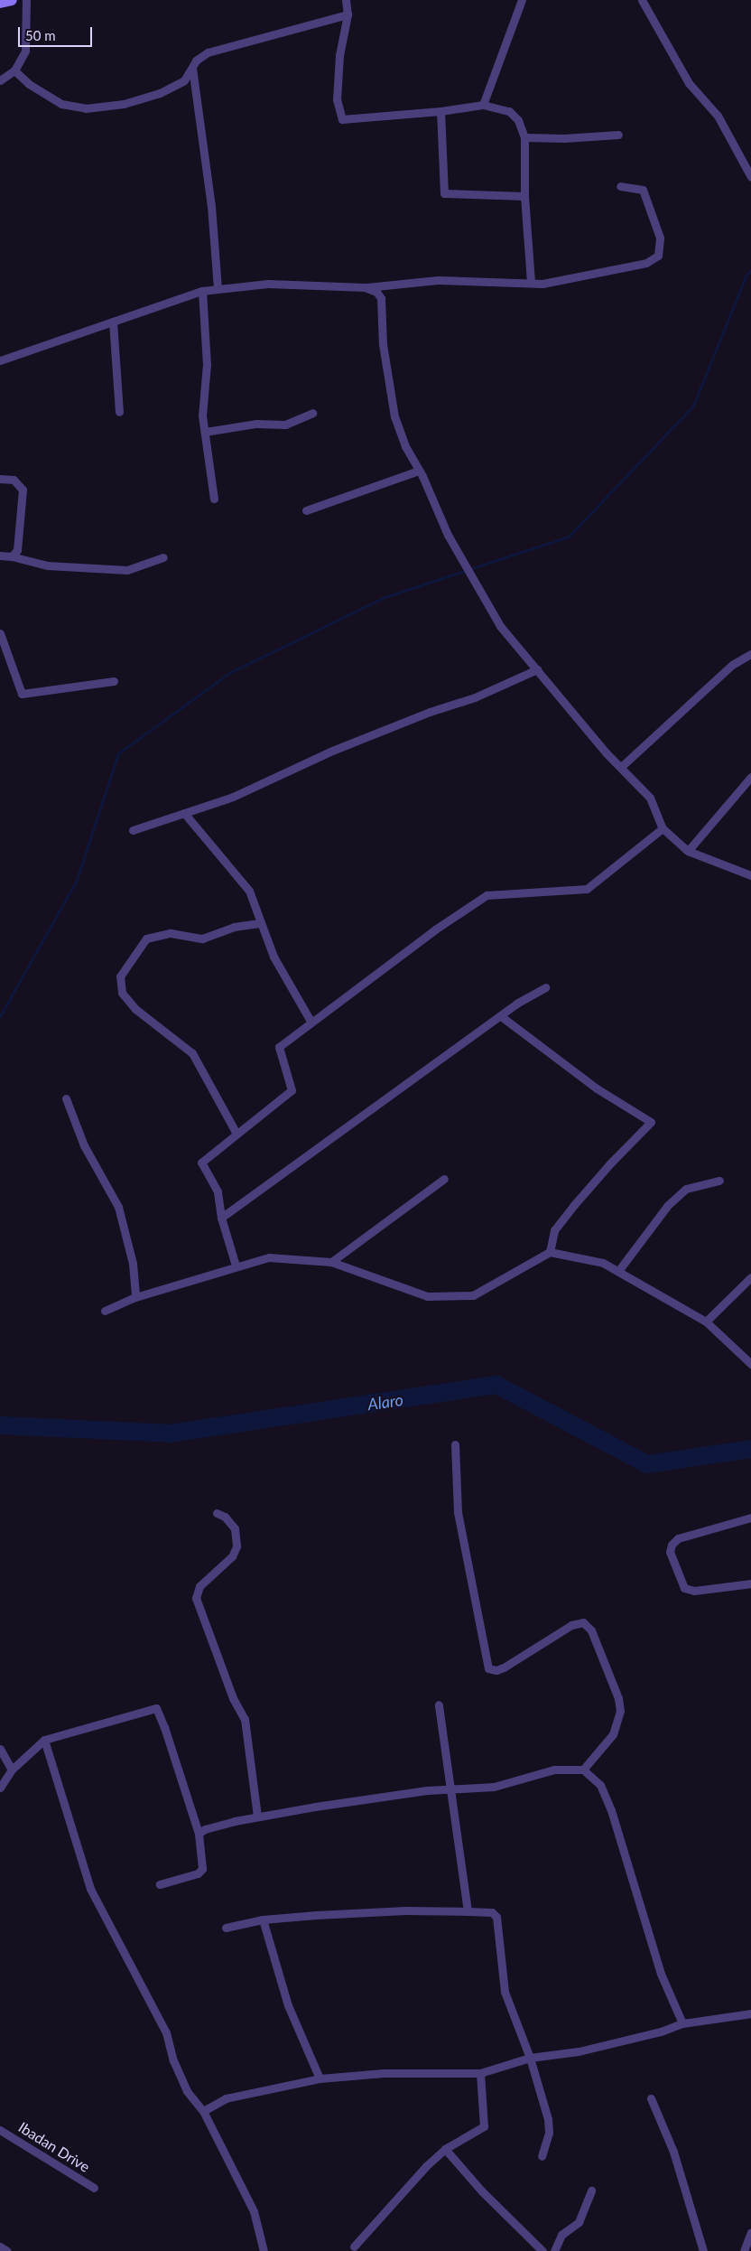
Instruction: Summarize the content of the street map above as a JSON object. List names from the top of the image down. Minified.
{"streets":{"street":["Ibadan Drive"]},"water":["Alaro"],"scale_bar":"50 m"}
